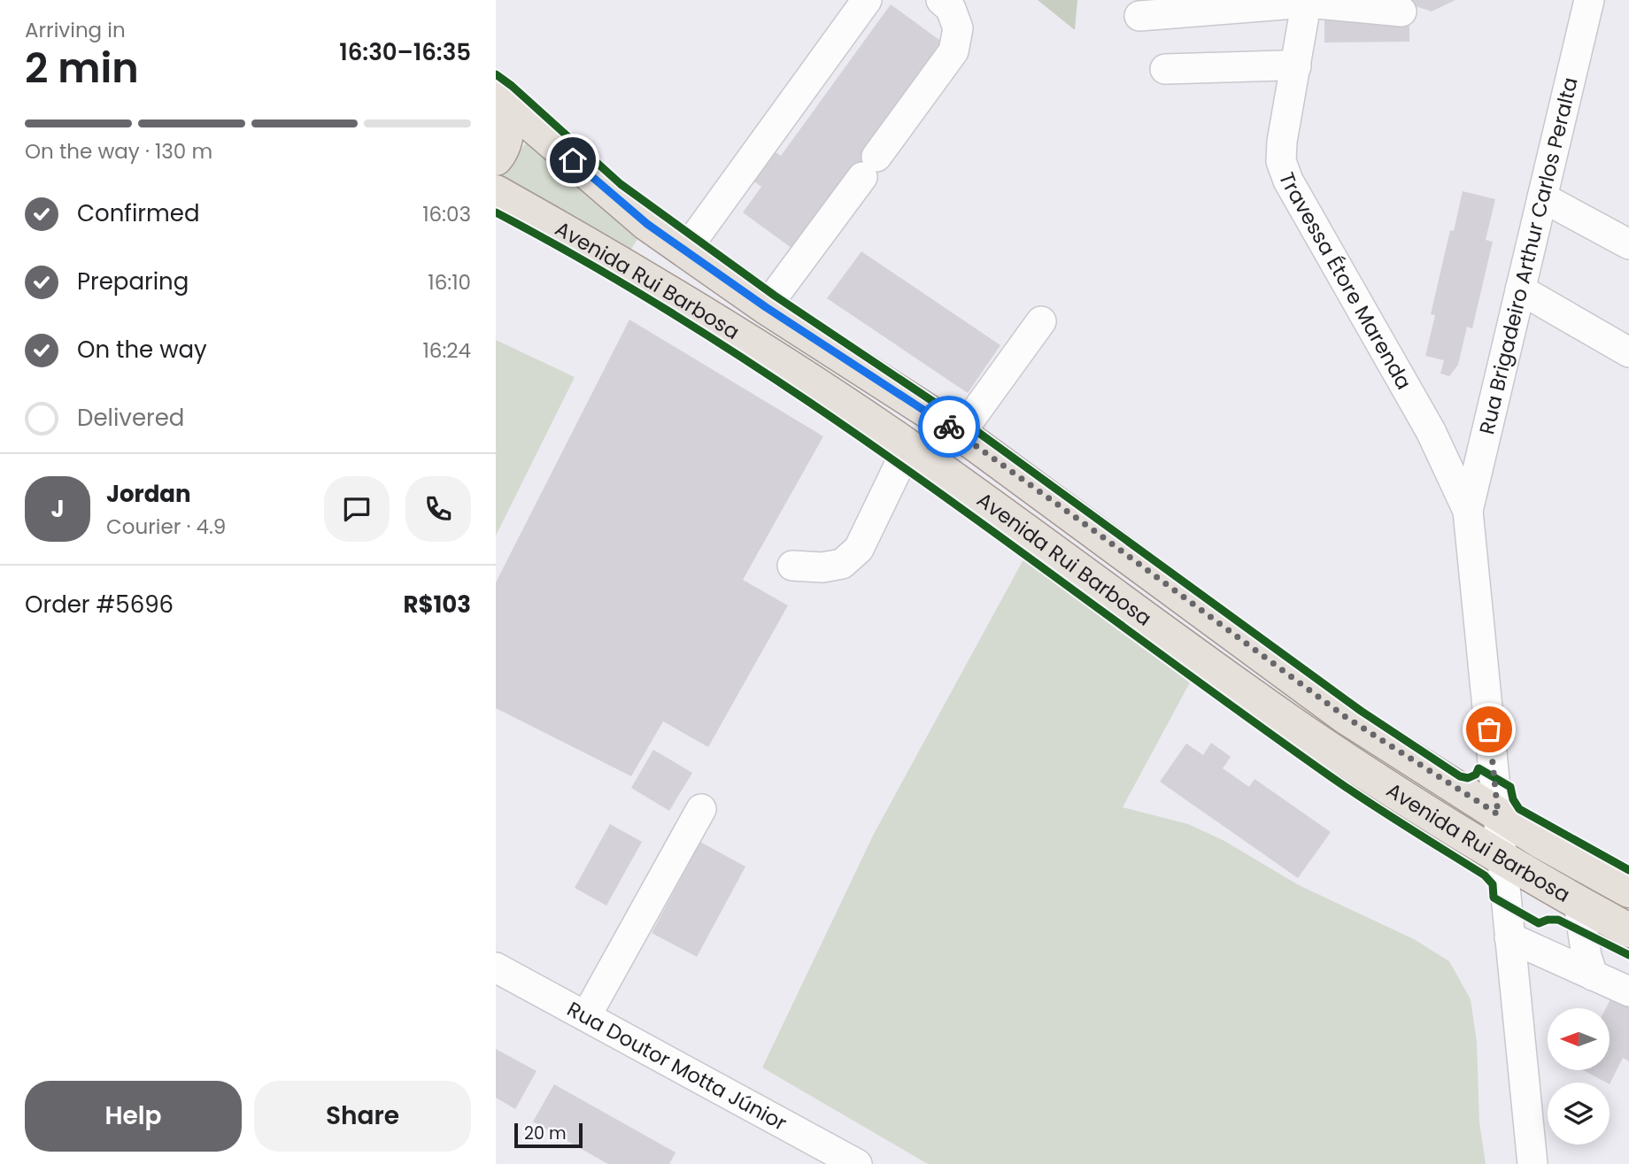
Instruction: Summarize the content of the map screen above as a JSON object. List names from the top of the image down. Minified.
{"streets":{"main road":["Avenida Rui Barbosa"],"street":["Rua Brigadeiro Arthur Carlos Peralta","Travessa Étore Marenda","Rua Doutor Motta Júnior"]},"crossings":[["Rua Brigadeiro Arthur Carlos Peralta","Travessa Étore Marenda"]],"scale_bar":"20 m","north":"left","page":{"heading":["2 min","Arriving in","16:30–16:35"],"panel":["Jordan","Courier · 4.9","Order #5696","R$103"],"bar":"On the way · 130 m","list":[["Confirmed","16:03"],["Preparing","16:10"],["On the way","16:24"],"Delivered"],"round":"J","buttons":["Help","Share"],"scale":"20 m"}}
